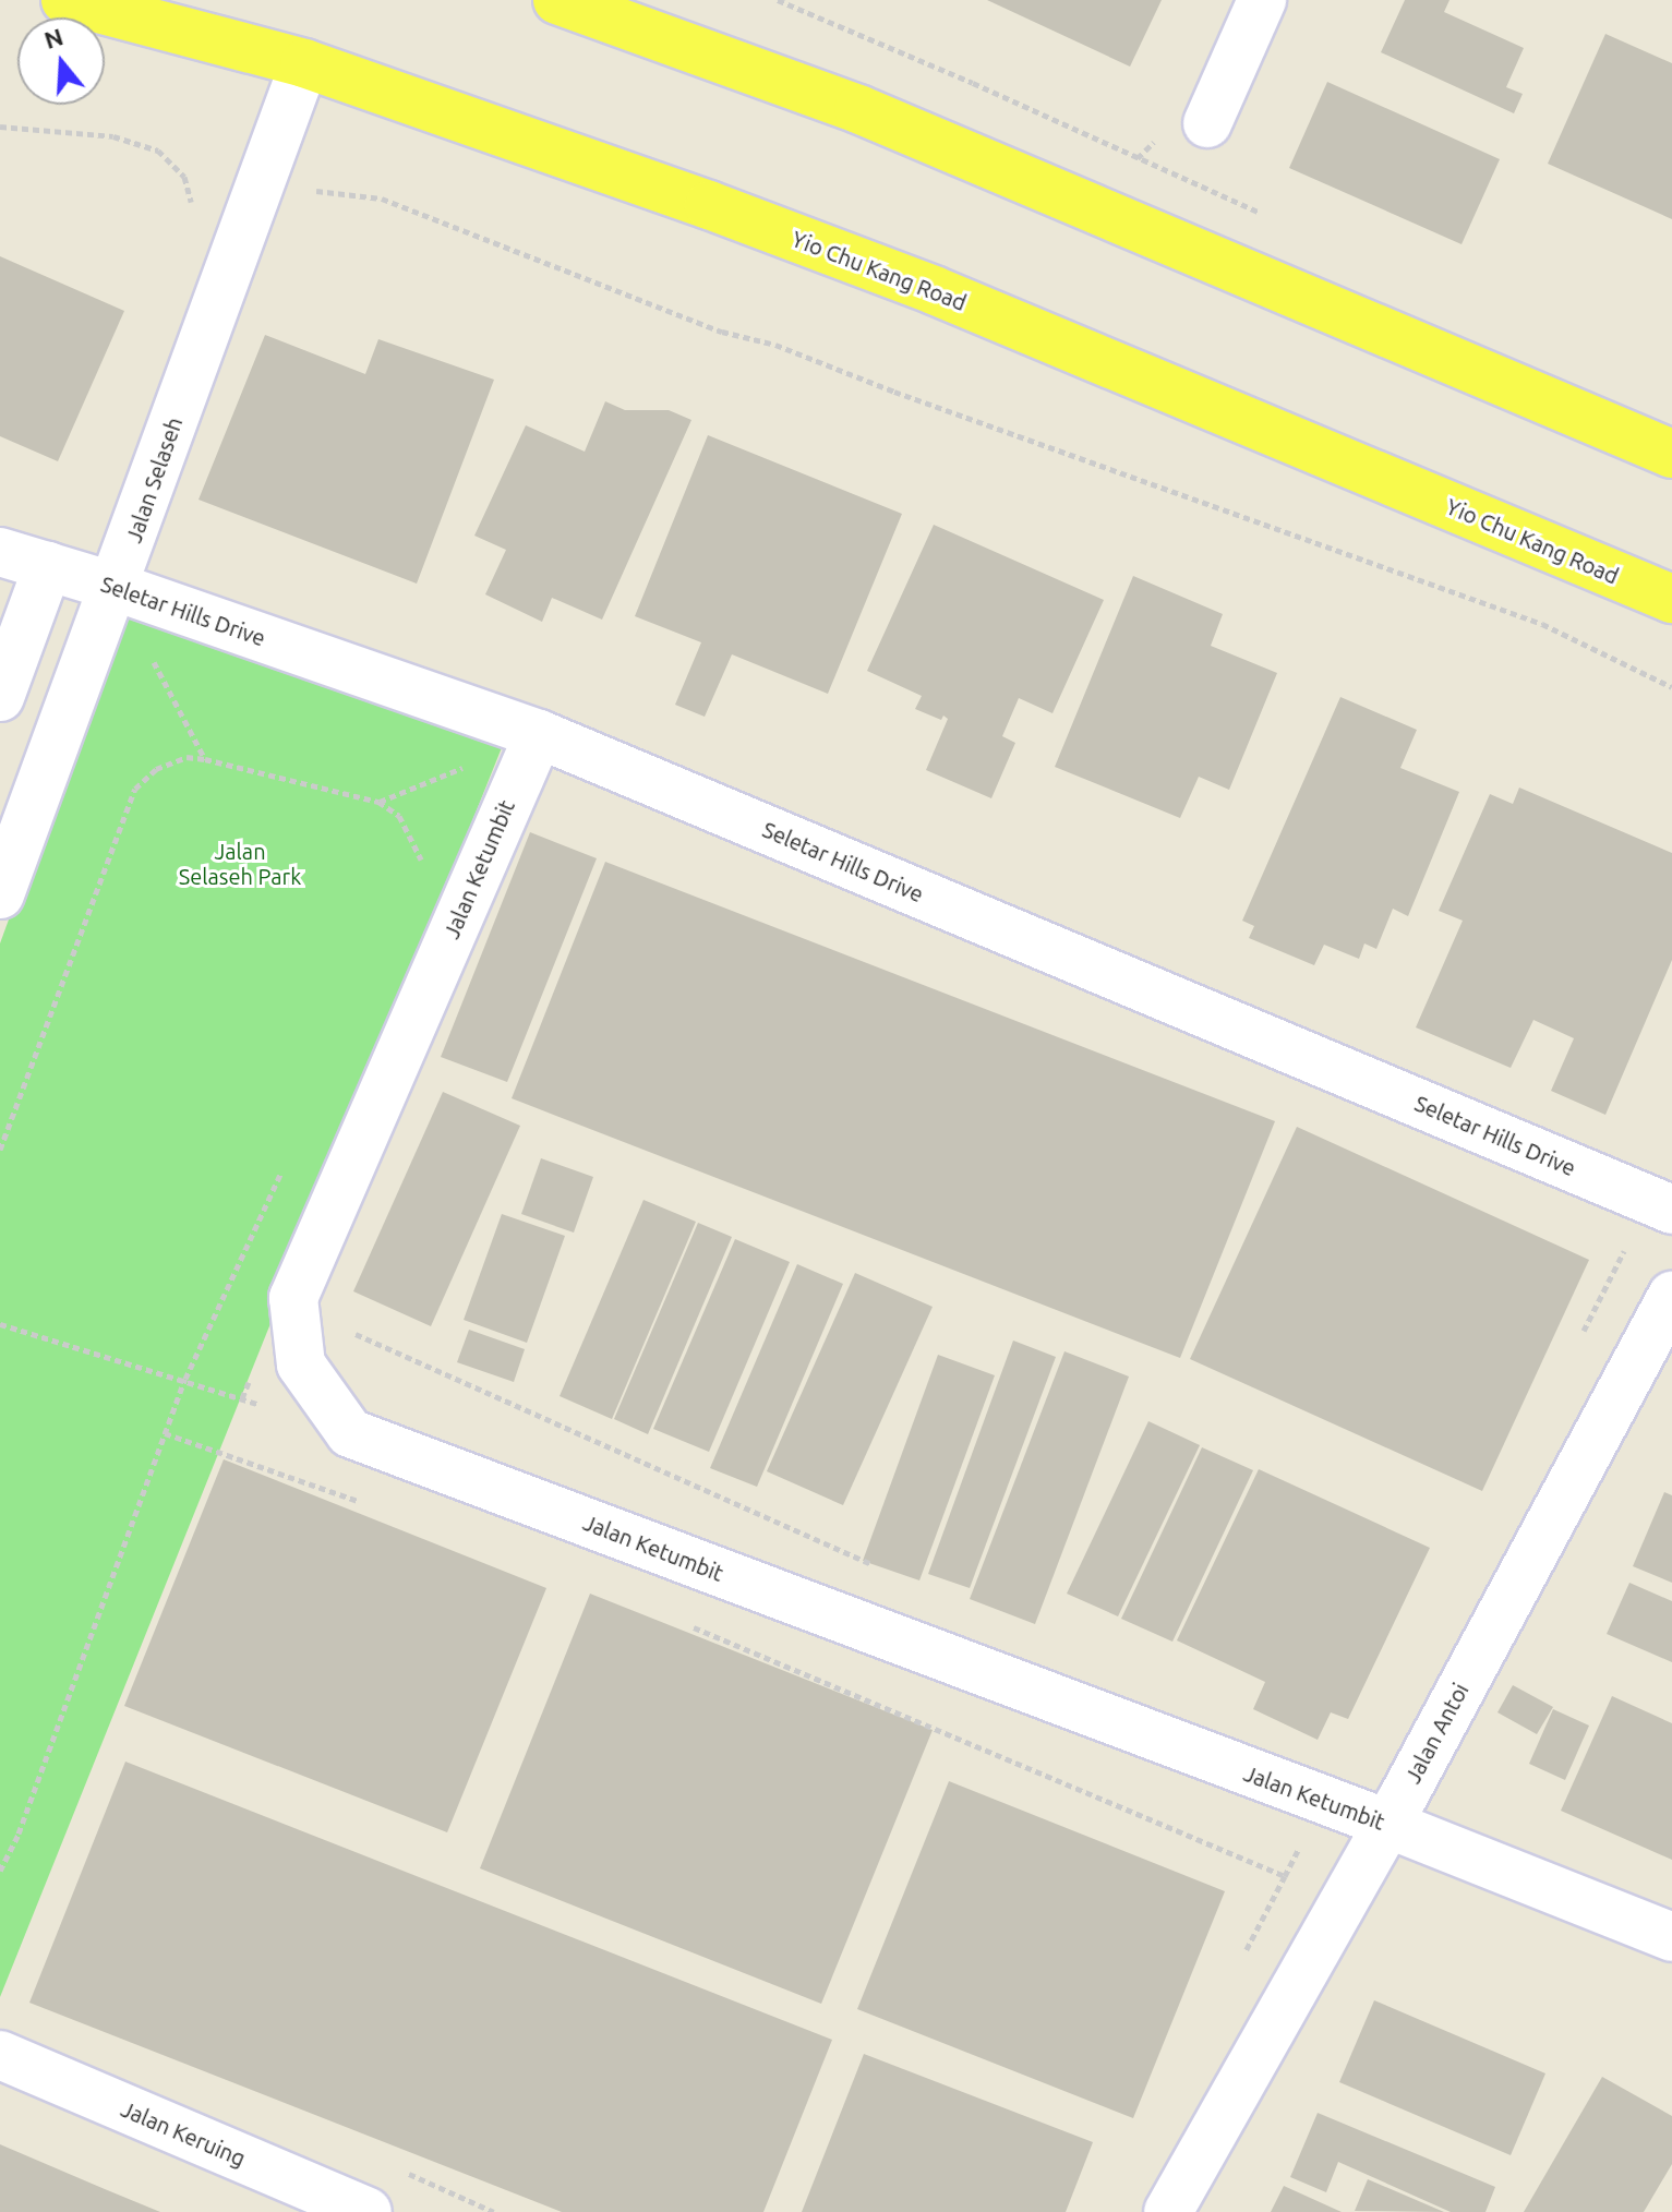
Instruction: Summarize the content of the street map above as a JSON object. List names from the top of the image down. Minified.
{"streets":{"main road":["Yio Chu Kang Road"],"street":["Jalan Selaseh","Seletar Hills Drive","Jalan Ketumbit","Jalan Antoi","Jalan Keruing"]},"crossings":[["Yio Chu Kang Road","Jalan Selaseh"],["Jalan Selaseh","Seletar Hills Drive"],["Seletar Hills Drive","Jalan Ketumbit"],["Jalan Ketumbit","Jalan Antoi"]],"parks":["Jalan Selaseh Park"],"north":"top"}
